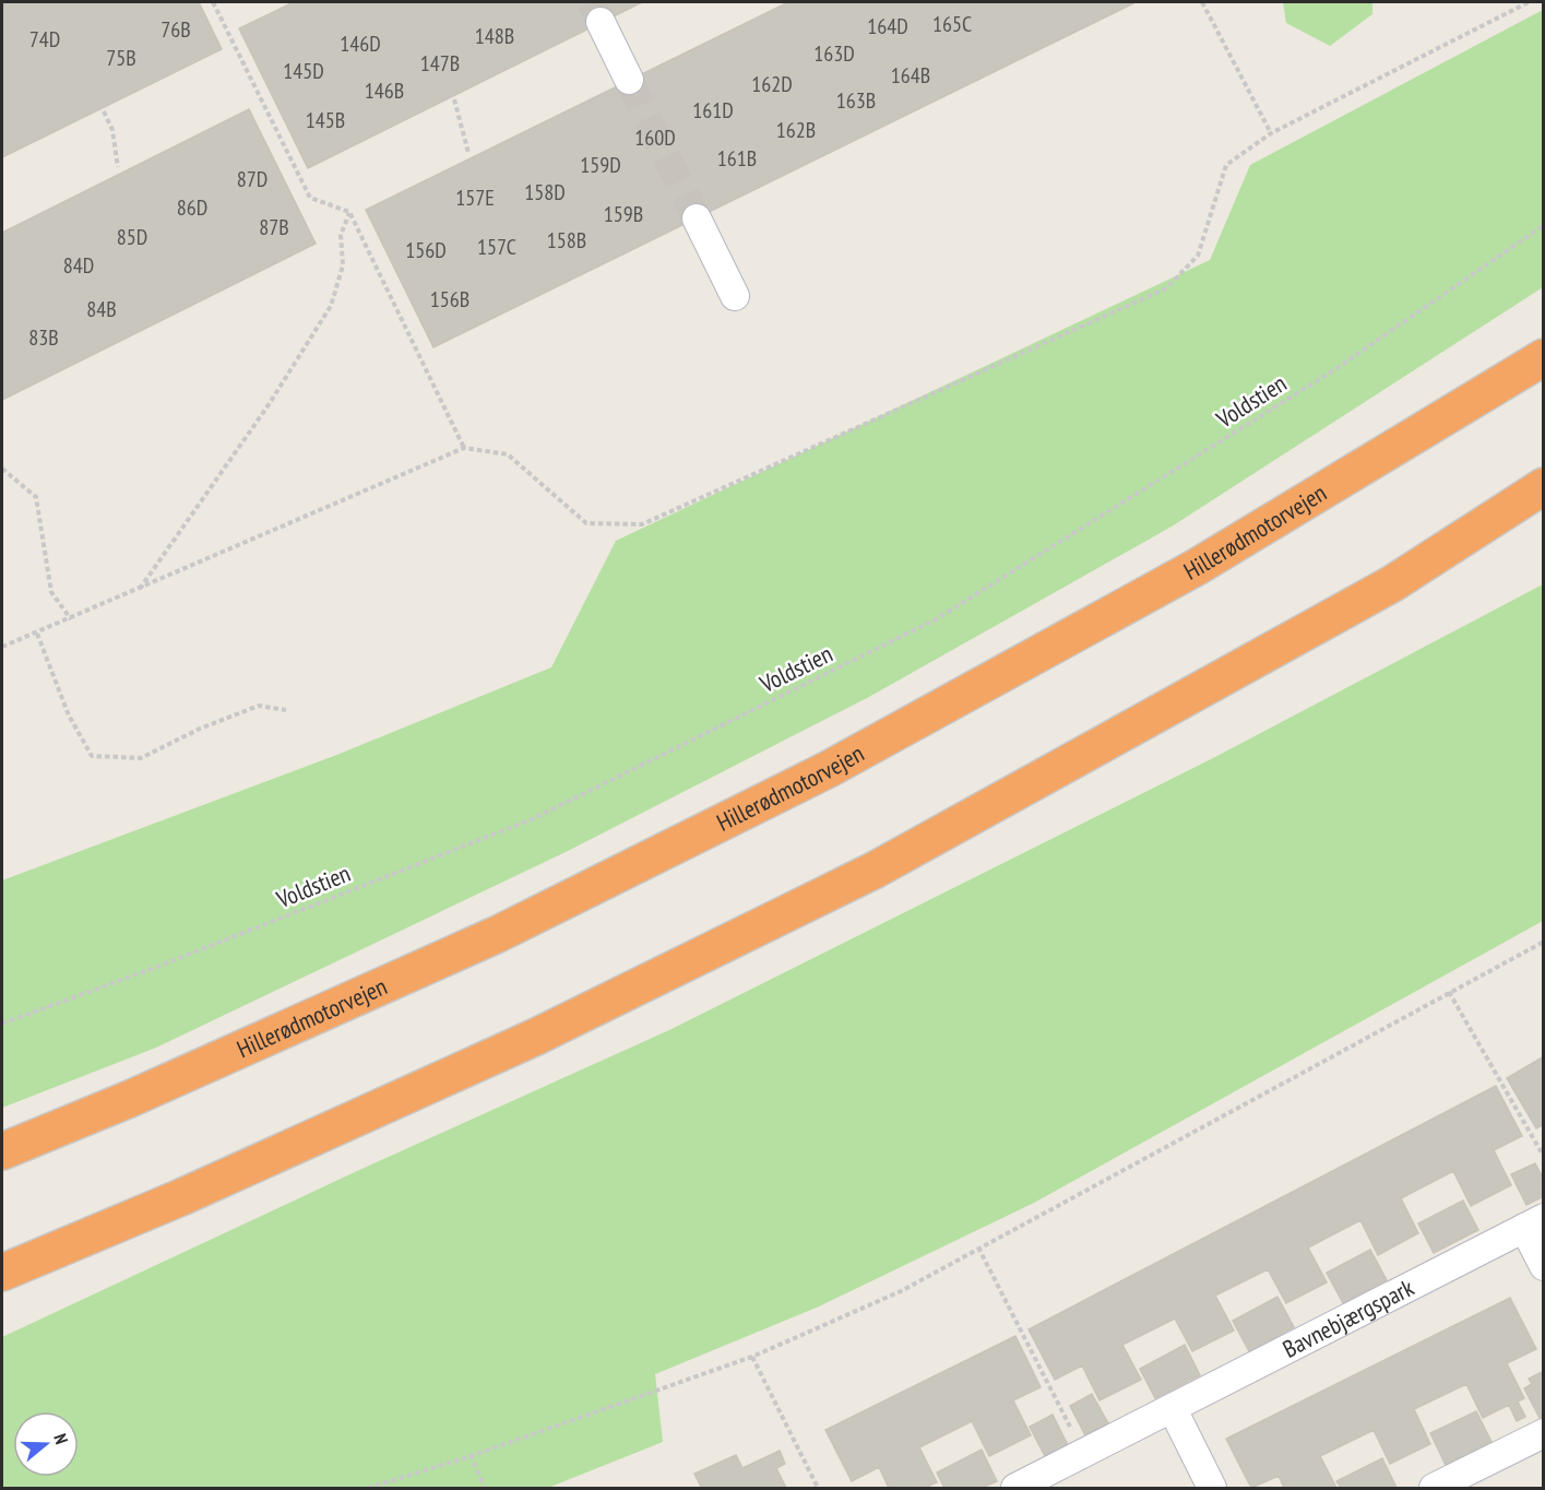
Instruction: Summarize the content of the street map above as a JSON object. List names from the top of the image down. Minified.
{"streets":{"highway":["Hillerødmotorvejen"],"street":["Bavnebjærgspark"],"path":["Voldstien"]},"house_numbers":["165C","164D","76B","148B","74D","146D","163D","75B","147B","145D","164B","162D","146B","163B","161D","145B","162B","160D","161B","159D","87D","158D","157E","86D","159B","87B","85D","158B","157C","156D","84D","156B","84B","83B"],"north":"right"}
